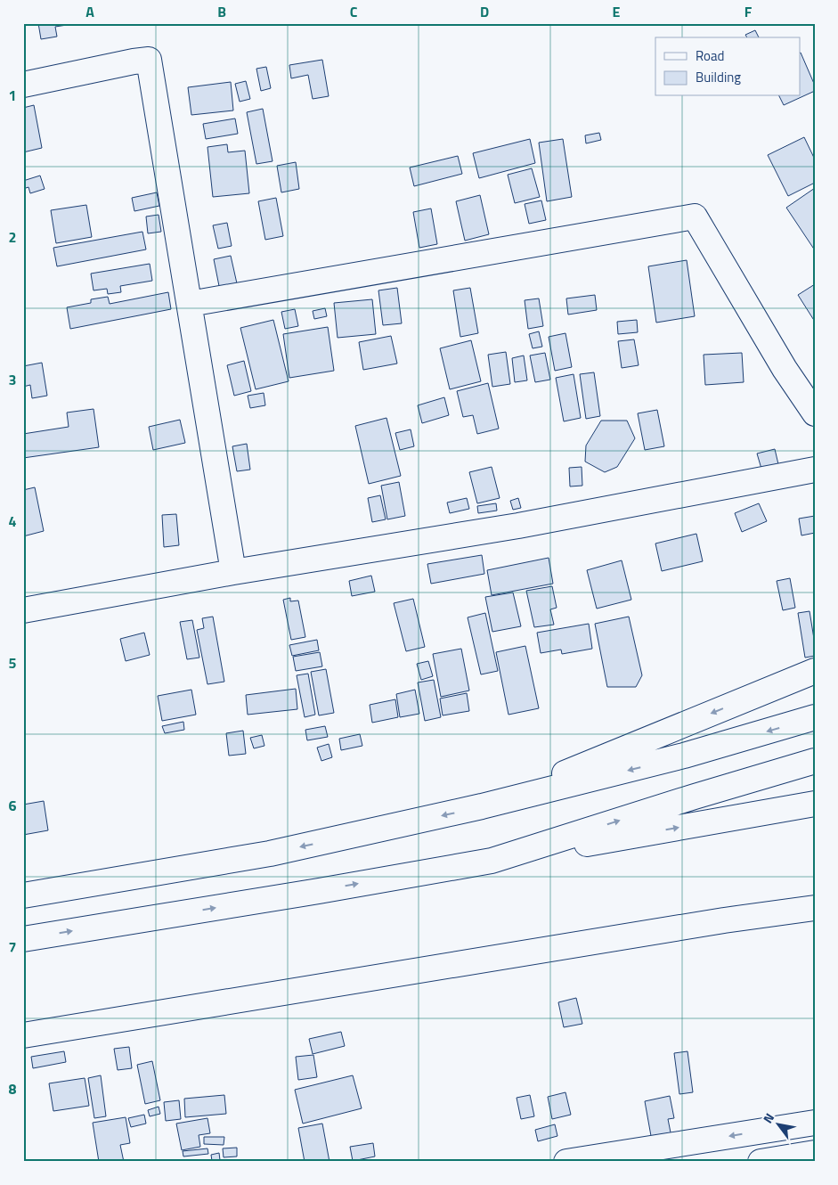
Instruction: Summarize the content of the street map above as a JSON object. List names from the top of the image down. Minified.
{"legend":["Road","Building"],"north":"top left","grid":{"columns":["A","B","C","D","E","F"],"rows":["1","2","3","4","5","6","7","8"]}}
